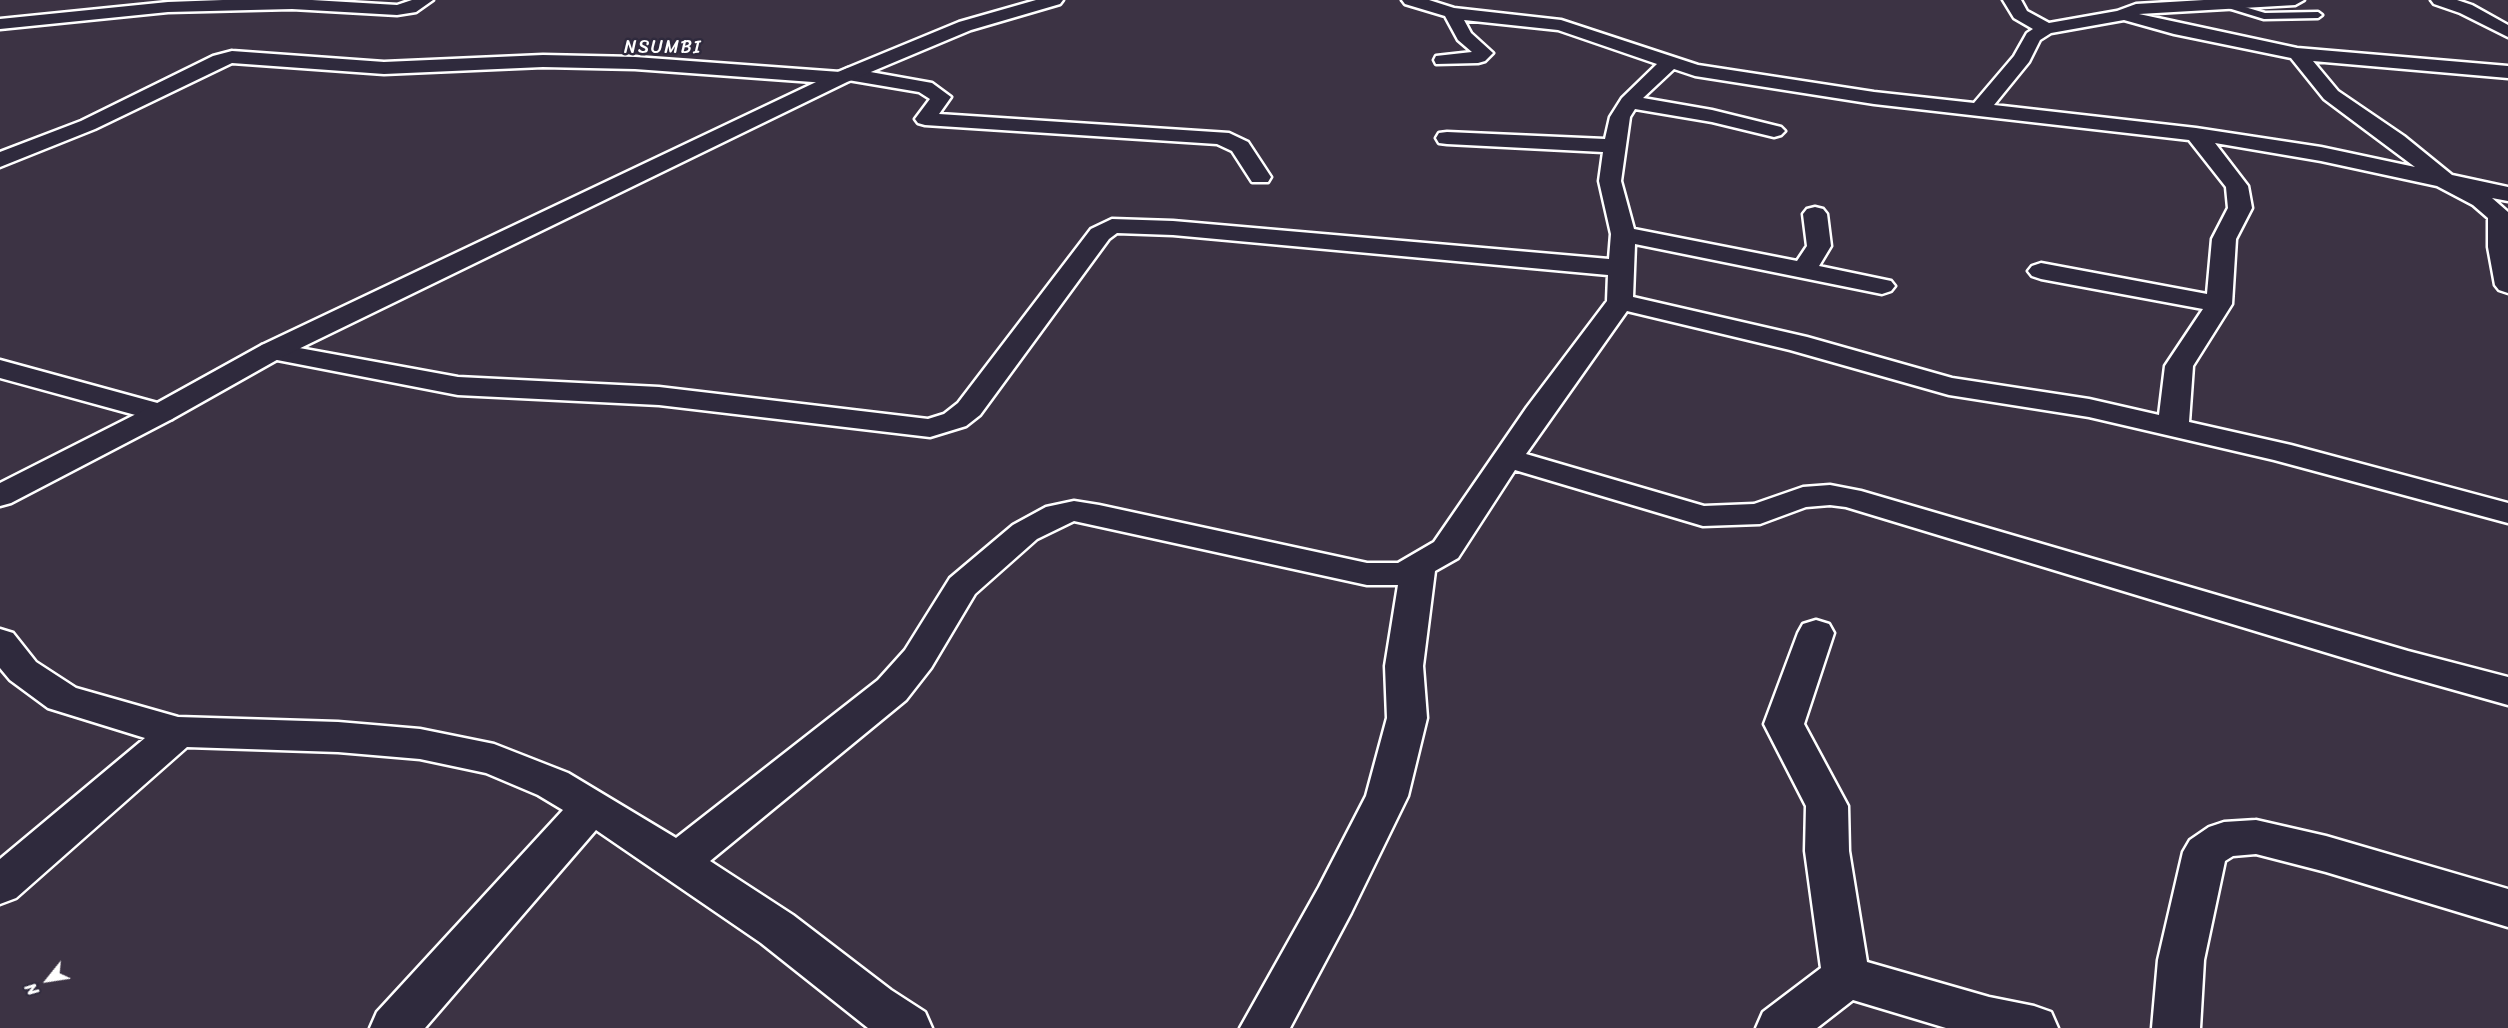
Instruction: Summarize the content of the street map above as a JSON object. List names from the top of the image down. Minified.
{"districts":["NSUMBI"],"north":"bottom left"}
